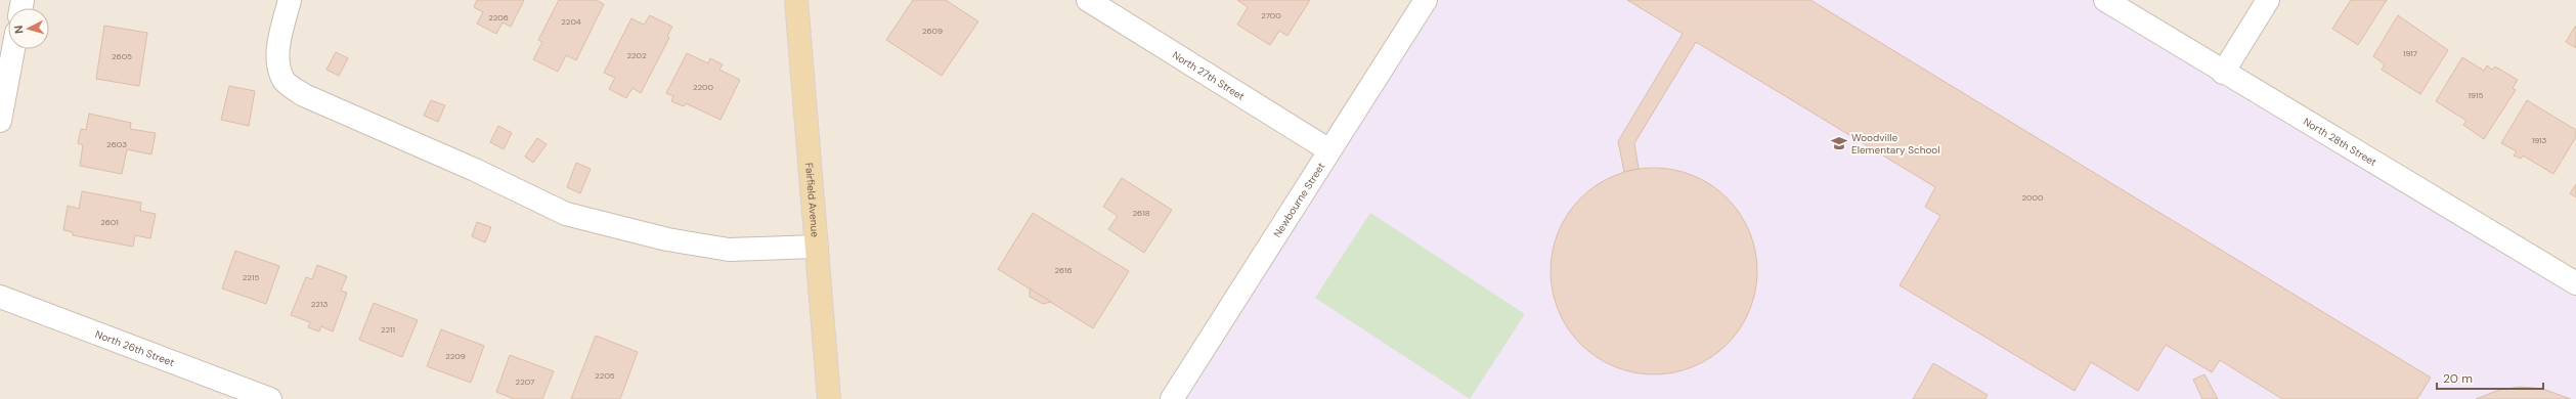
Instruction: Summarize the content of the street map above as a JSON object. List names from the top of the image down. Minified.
{"streets":{"main road":["Fairfield Avenue"],"street":["North 27th Street","North 28th Street","Newbourne Street","North 26th Street"]},"crossings":[["North 27th Street","Newbourne Street"]],"places":{"school or university":["Woodville Elementary School"]},"house_numbers":["2700","2206","2204","2609","1917","2202","2605","2200","1915","1913","2603","2000","2618","2601","2616","2215","2213","2211","2209","2205","2207"],"scale_bar":"20 m","north":"left"}
